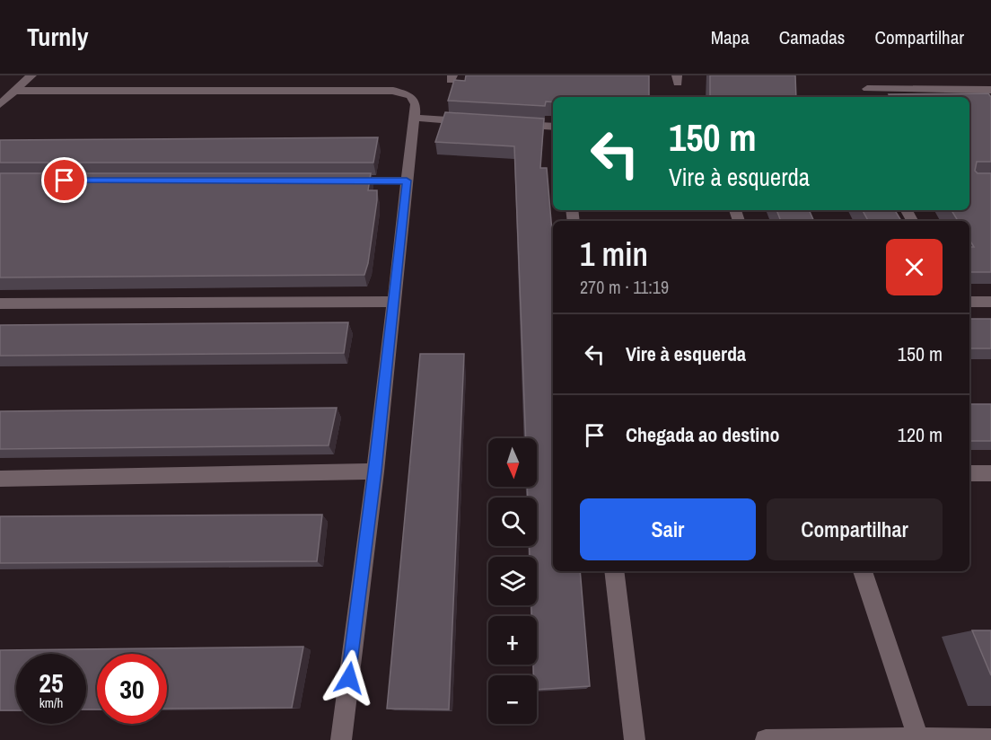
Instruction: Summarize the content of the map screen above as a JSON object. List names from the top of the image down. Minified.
{"north":"bottom","page":{"header":"Turnly","nav":["Mapa","Camadas","Compartilhar"],"turn":["150 m","Vire à esquerda"],"heading":["1 min","270 m · 11:19"],"list":[{"name":"Vire à esquerda","value":"150 m"},{"name":"Chegada ao destino","value":"120 m"}],"map_buttons":["+","−"],"buttons":["Sair","Compartilhar"],"speed":"25 km/h","limit":"30"}}
